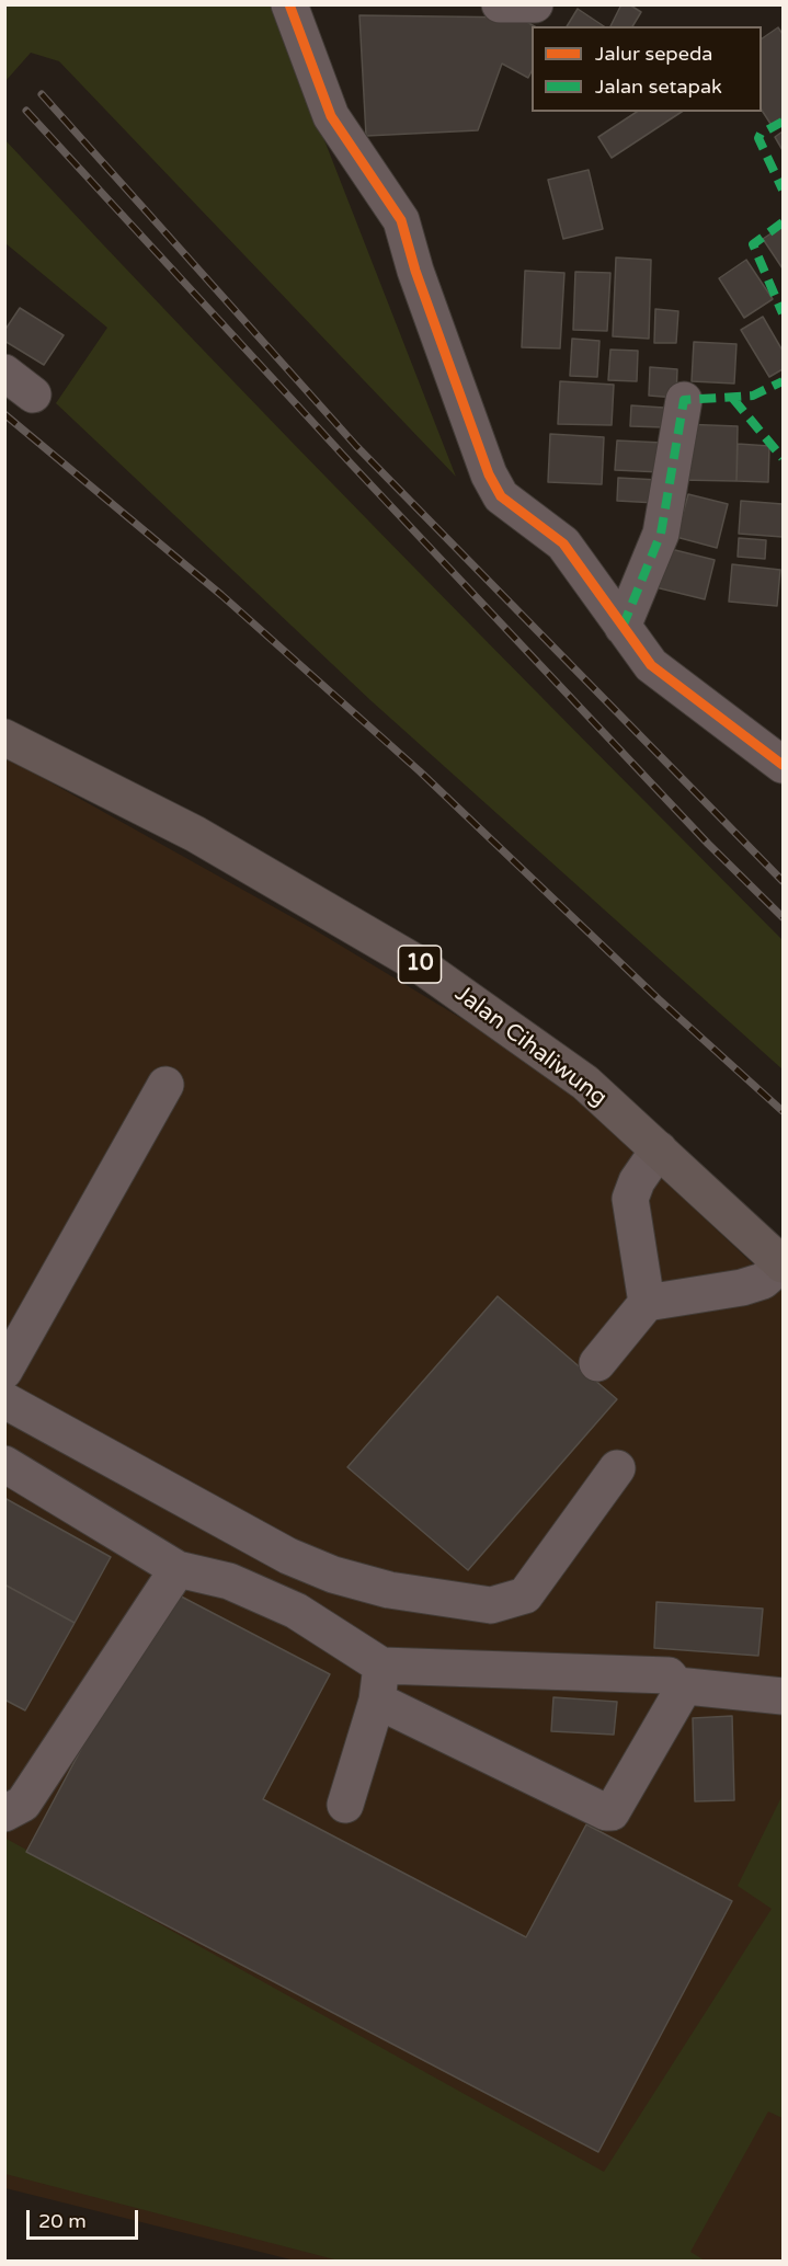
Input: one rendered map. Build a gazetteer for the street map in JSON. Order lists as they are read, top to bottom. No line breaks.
{"streets":{"highway":["10","Jalan Cihaliwung"]},"legend":["Jalur sepeda","Jalan setapak"],"scale_bar":"20 m"}
